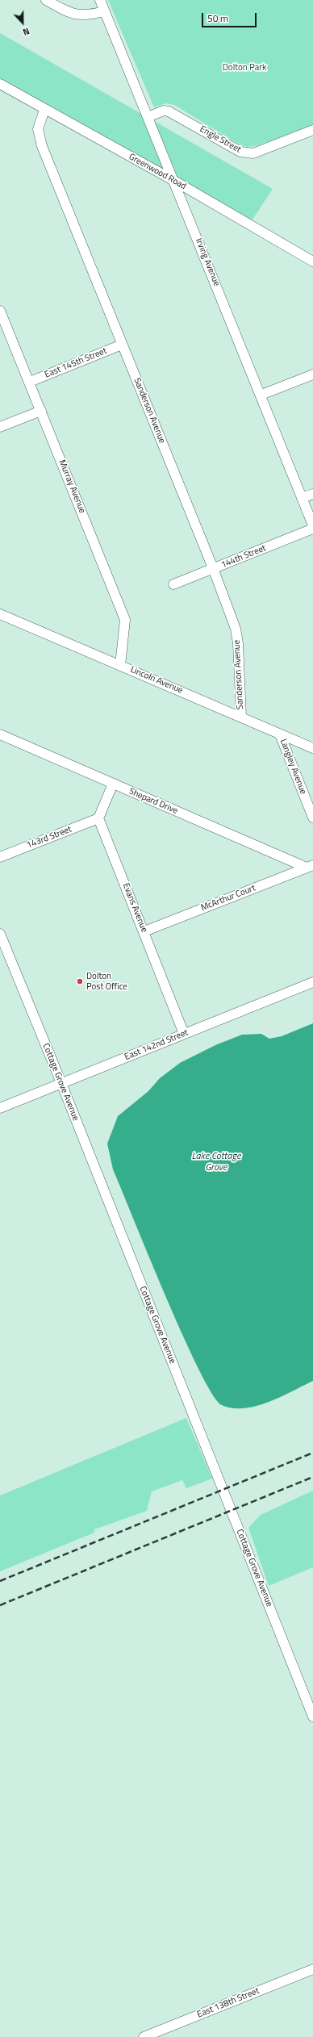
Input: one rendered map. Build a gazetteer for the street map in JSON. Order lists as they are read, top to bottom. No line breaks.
{"streets":{"street":["Engle Street","Greenwood Road","Irving Avenue","East 145th Street","Sanderson Avenue","Murray Avenue","144th Street","Lincoln Avenue","Langley Avenue","Shepard Drive","143rd Street","McArthur Court","Evans Avenue","East 142nd Street","Cottage Grove Avenue","East 138th Street"]},"crossings":[["Engle Street","Irving Avenue"],["Greenwood Road","Irving Avenue"],["Greenwood Road","Sanderson Avenue"],["East 145th Street","Sanderson Avenue"],["East 145th Street","Murray Avenue"],["Sanderson Avenue","144th Street"],["Sanderson Avenue","Lincoln Avenue"],["Murray Avenue","Lincoln Avenue"],["Lincoln Avenue","Langley Avenue"],["Shepard Drive","McArthur Court"],["143rd Street","Evans Avenue"],["McArthur Court","Evans Avenue"],["Evans Avenue","East 142nd Street"],["East 142nd Street","Cottage Grove Avenue"]],"water":["Lake Cottage Grove"],"parks":["Dolton Park"],"places":["Dolton Post Office"],"scale_bar":"50 m","north":"bottom"}
